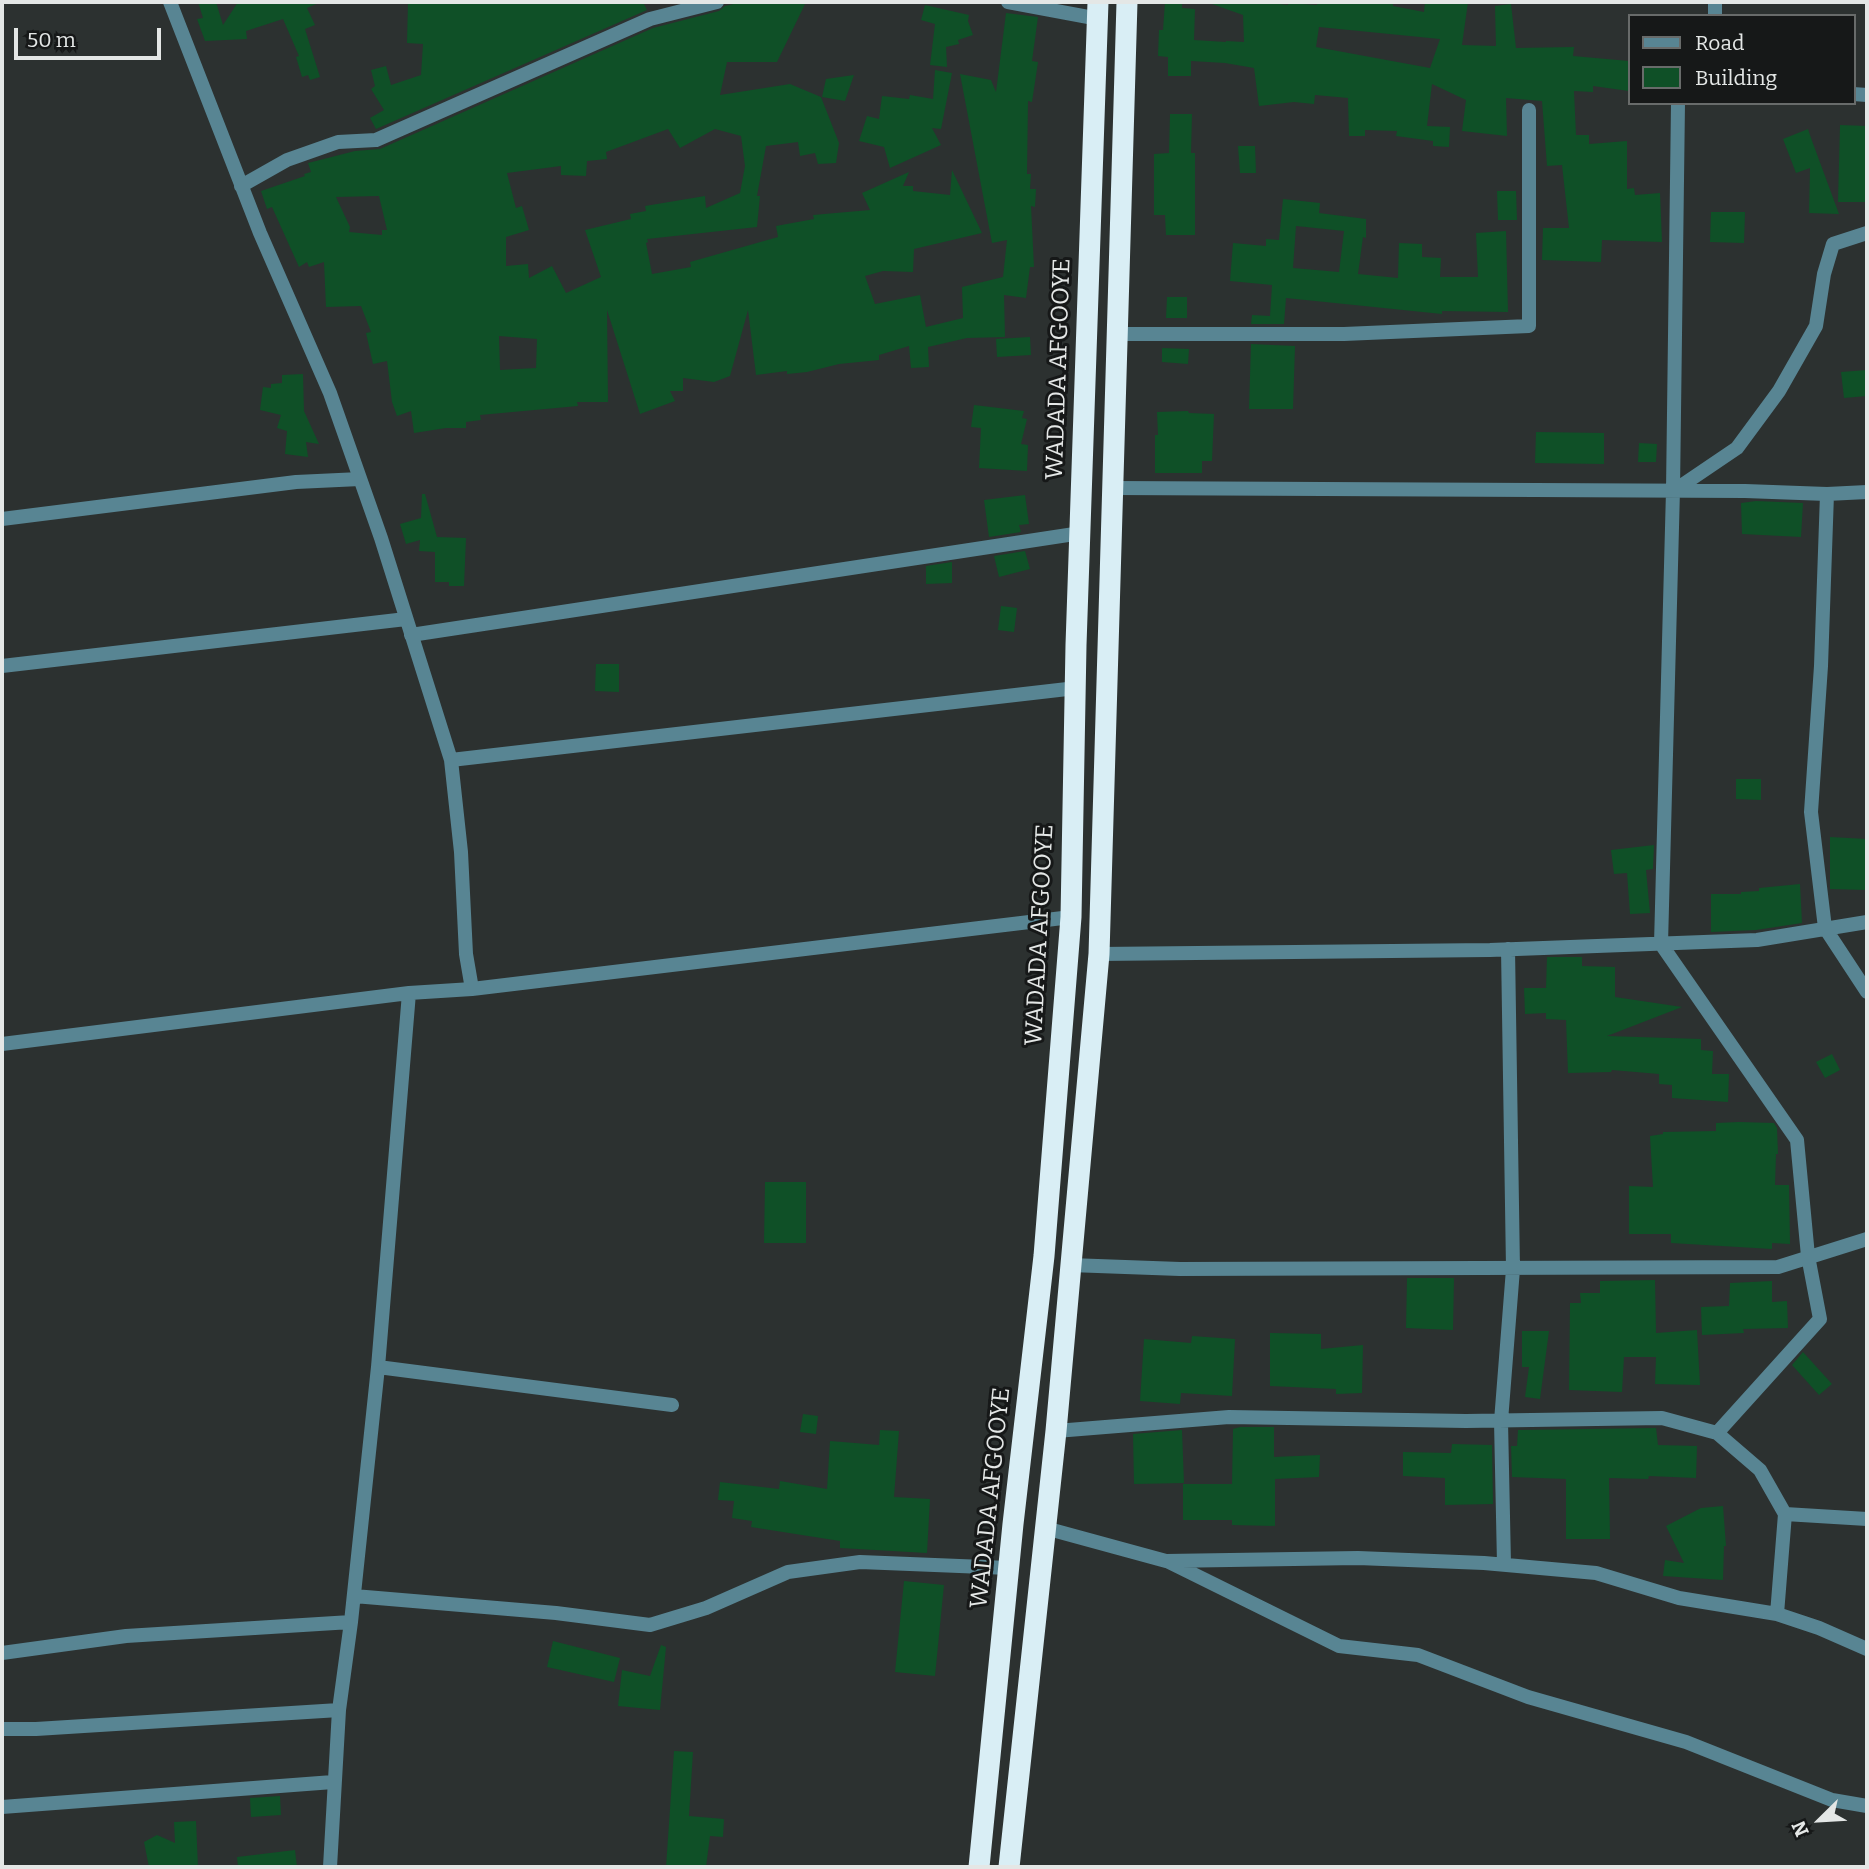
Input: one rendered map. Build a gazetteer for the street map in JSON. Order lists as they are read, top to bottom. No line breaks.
{"streets":{"highway":["WADADA AFGOOYE"]},"legend":["Road","Building"],"scale_bar":"50 m","north":"bottom left"}
